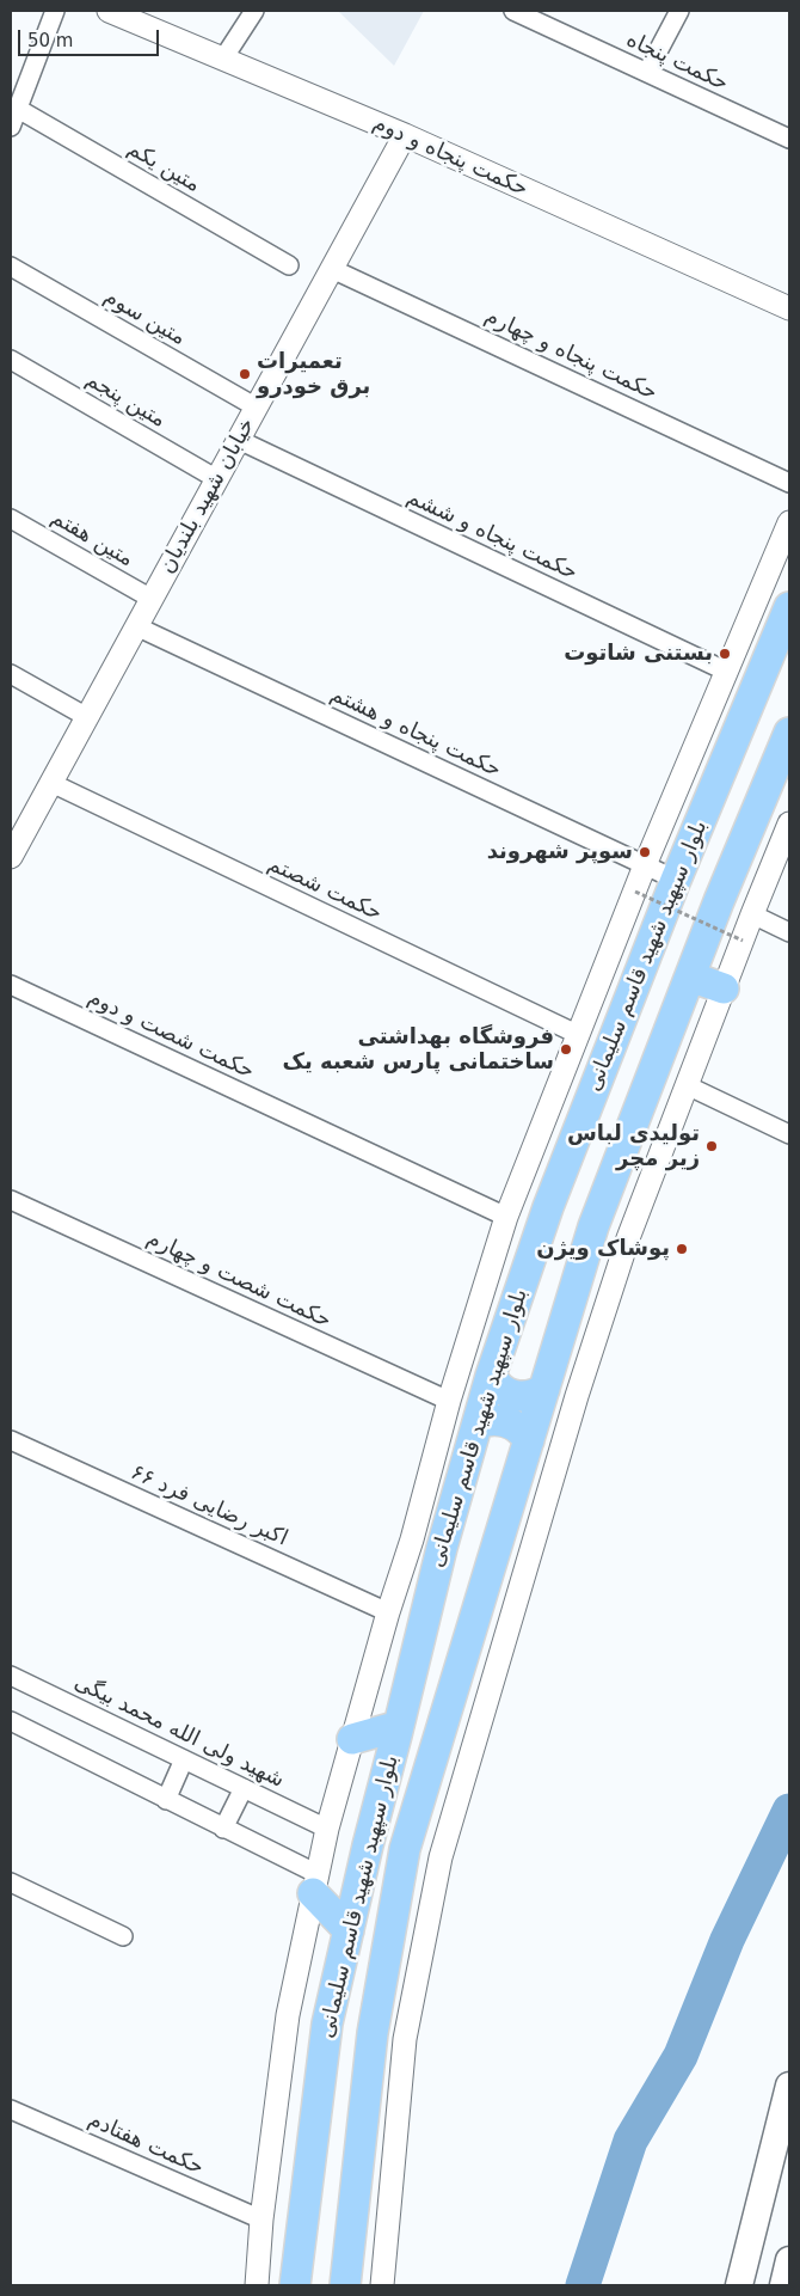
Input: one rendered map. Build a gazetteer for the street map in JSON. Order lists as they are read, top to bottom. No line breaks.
{"streets":{"main road":["بلوار سپهبد شهید قاسم سلیمانی"],"street":["حکمت پنجاه","حکمت پنجاه و دوم","متین یکم","متین سوم","حکمت پنجاه و چهارم","متین پنجم","خیابان شهید بلندیان","حکمت پنجاه و ششم","متین هفتم","حکمت پنجاه و هشتم","حکمت شصتم","حکمت شصت و دوم","حکمت شصت و چهارم","۶۶ اکبر رضایی فرد","شهید ولی الله محمد بیگی","حکمت هفتادم"]},"crossings":[["حکمت پنجاه و دوم","خیابان شهید بلندیان"],["متین سوم","خیابان شهید بلندیان"],["حکمت پنجاه و چهارم","خیابان شهید بلندیان"],["متین پنجم","خیابان شهید بلندیان"],["خیابان شهید بلندیان","حکمت پنجاه و ششم"],["خیابان شهید بلندیان","متین هفتم"],["خیابان شهید بلندیان","حکمت پنجاه و هشتم"],["خیابان شهید بلندیان","حکمت شصتم"],["حکمت پنجاه و هشتم","بلوار سپهبد شهید قاسم سلیمانی"]],"places":["تعمیرات برق خودرو","بستنی شاتوت","سوپر شهروند","فروشگاه بهداشتی ساختمانی پارس شعبه یک","تولیدی لباس زیر مچر","پوشاک ویژن"],"scale_bar":"50 m"}
